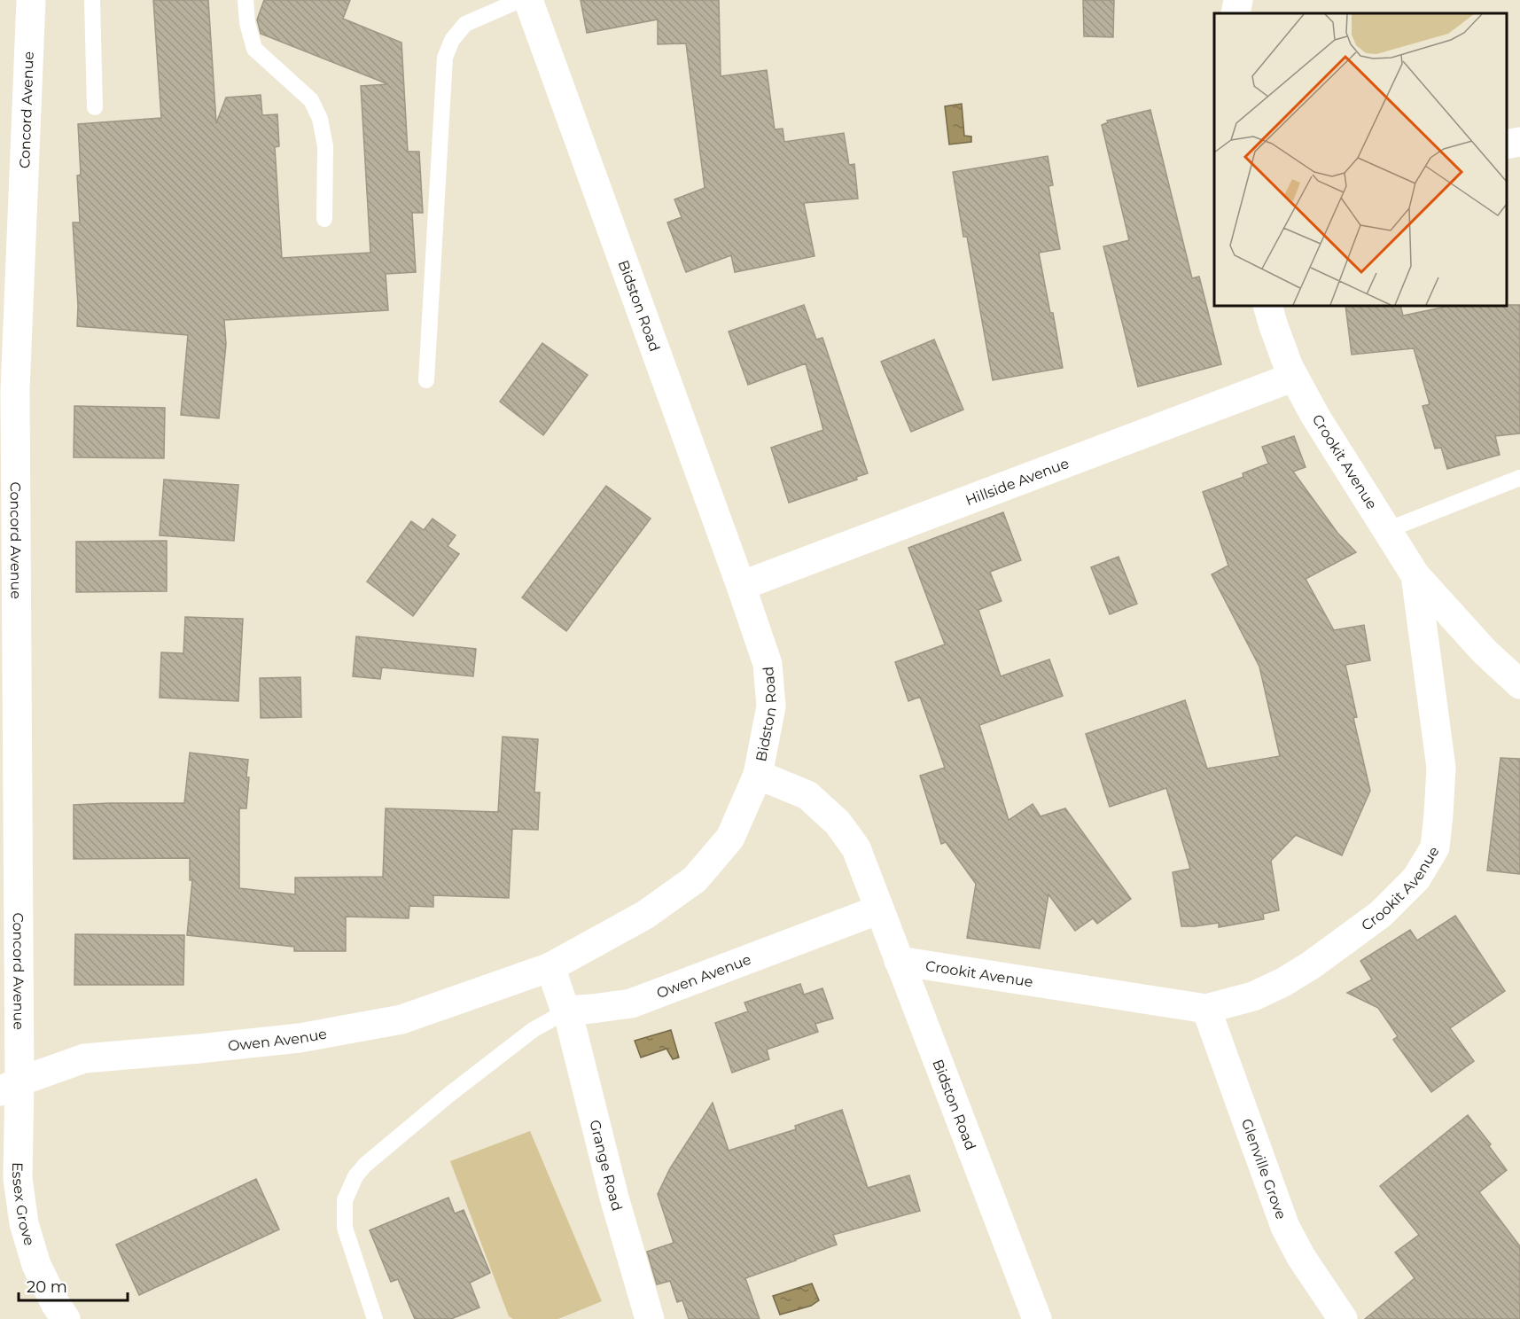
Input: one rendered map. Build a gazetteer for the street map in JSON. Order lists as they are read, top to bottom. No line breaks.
{"streets":{"street":["Concord Avenue","Bidston Road","Crookit Avenue","Hillside Avenue","Owen Avenue","Grange Road","Glenville Grove","Essex Grove"]},"crossings":[["Concord Avenue","Owen Avenue"],["Concord Avenue","Essex Grove"],["Bidston Road","Crookit Avenue"],["Bidston Road","Hillside Avenue"],["Bidston Road","Owen Avenue"],["Crookit Avenue","Hillside Avenue"],["Crookit Avenue","Glenville Grove"],["Owen Avenue","Grange Road"],["Owen Avenue","Essex Grove"]],"scale_bar":"20 m"}
